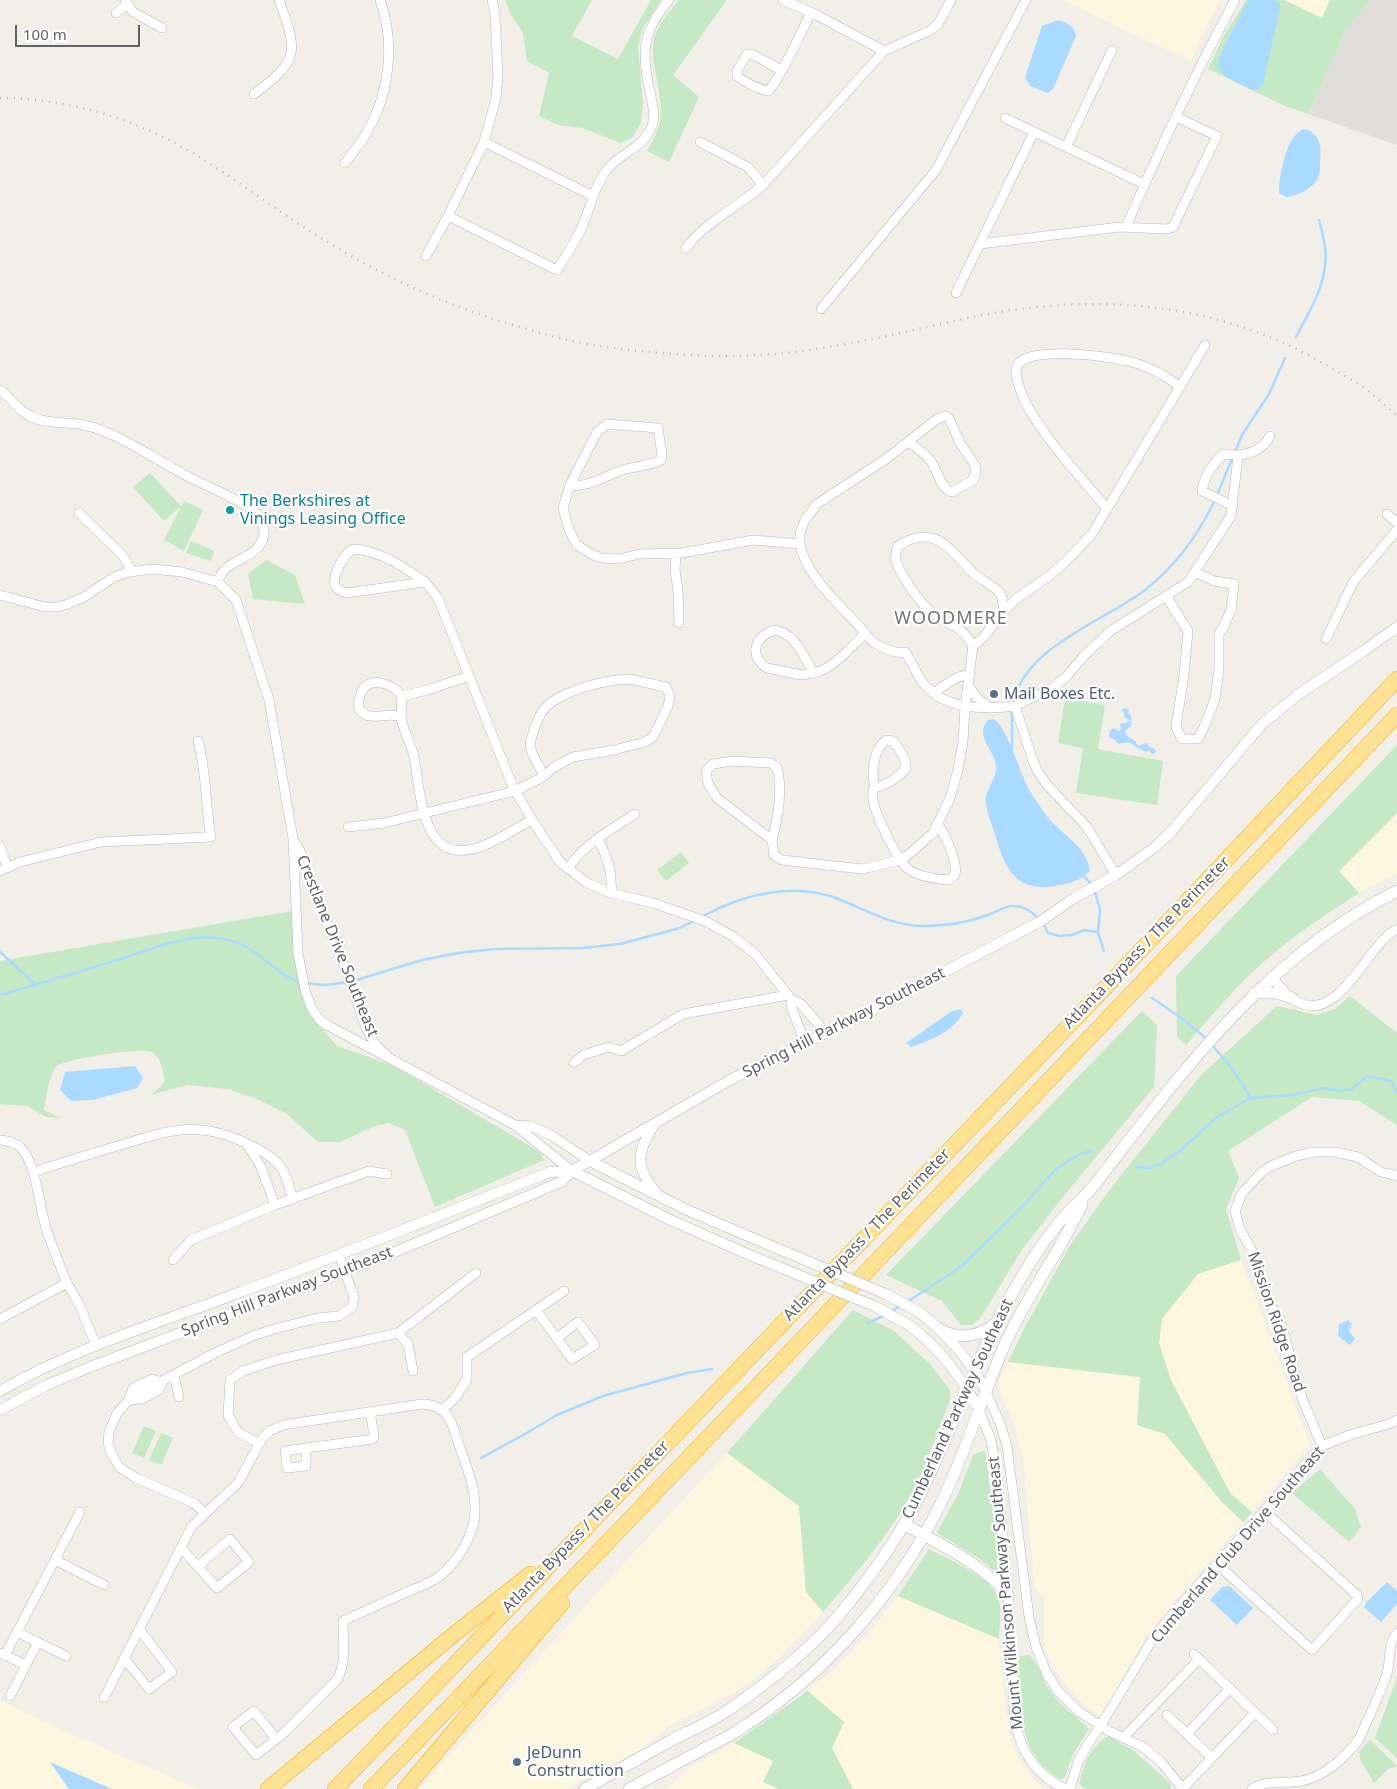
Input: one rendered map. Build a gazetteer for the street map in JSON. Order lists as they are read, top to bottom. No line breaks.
{"streets":{"highway":["Atlanta Bypass / The Perimeter"],"main road":["Cumberland Parkway Southeast"],"street":["Crestlane Drive Southeast","Spring Hill Parkway Southeast","Mission Ridge Road","Cumberland Club Drive Southeast","Mount Wilkinson Parkway Southeast"]},"crossings":[["Spring Hill Parkway Southeast","Mount Wilkinson Parkway Southeast"],["Mission Ridge Road","Cumberland Club Drive Southeast"],["Cumberland Parkway Southeast","Mount Wilkinson Parkway Southeast"],["Cumberland Club Drive Southeast","Mount Wilkinson Parkway Southeast"]],"districts":["WOODMERE"],"places":["The Berkshires at Vinings Leasing Office","Mail Boxes Etc.","JeDunn Construction"],"scale_bar":"100 m"}
